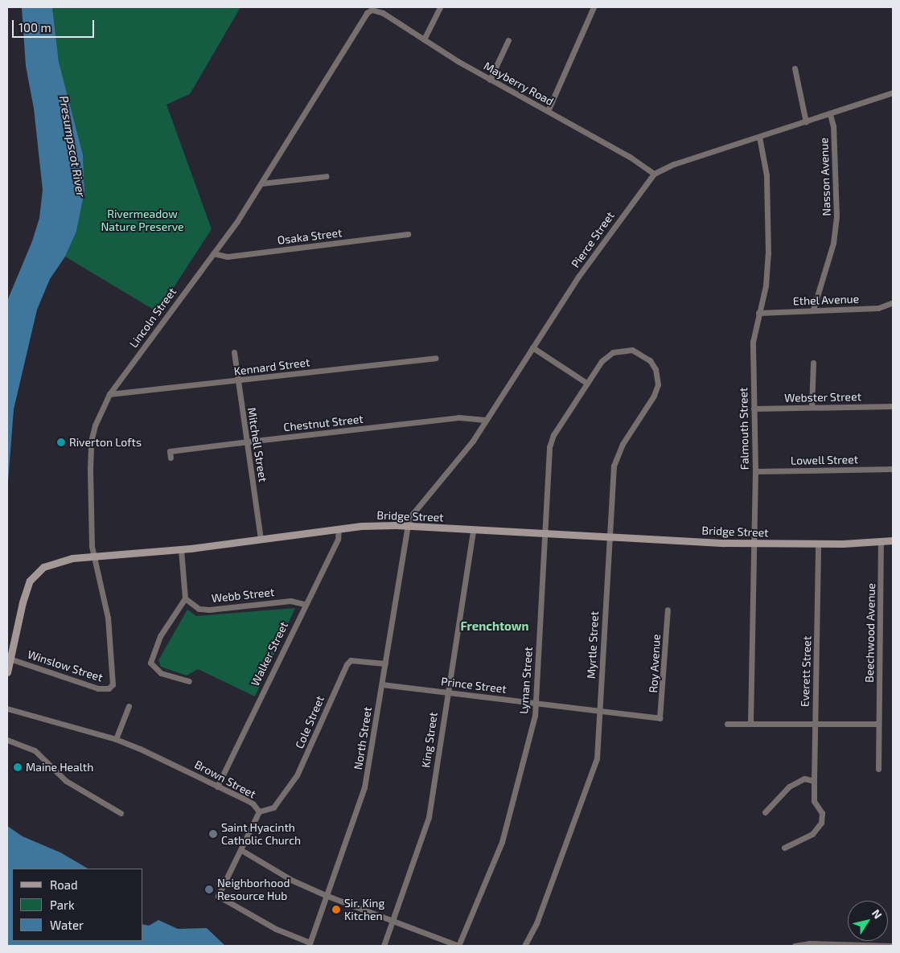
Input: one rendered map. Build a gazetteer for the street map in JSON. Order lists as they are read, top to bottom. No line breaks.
{"streets":{"street":["Mayberry Road","Nasson Avenue","Osaka Street","Pierce Street","Ethel Avenue","Lincoln Street","Kennard Street","Webster Street","Chestnut Street","Falmouth Street","Mitchell Street","Lowell Street","Bridge Street","Webb Street","Beechwood Avenue","Myrtle Street","Walker Street","Roy Avenue","Winslow Street","Everett Street","Lyman Street","Prince Street","Cole Street","North Street","King Street","Brown Street"]},"crossings":[["Mayberry Road","Pierce Street"],["Mayberry Road","Lincoln Street"],["Nasson Avenue","Pierce Street"],["Nasson Avenue","Ethel Avenue"],["Osaka Street","Lincoln Street"],["Pierce Street","Chestnut Street"],["Pierce Street","Falmouth Street"],["Pierce Street","Bridge Street"],["Pierce Street","North Street"],["Ethel Avenue","Falmouth Street"],["Lincoln Street","Kennard Street"],["Lincoln Street","Bridge Street"],["Lincoln Street","Winslow Street"],["Kennard Street","Mitchell Street"],["Webster Street","Falmouth Street"],["Chestnut Street","Mitchell Street"],["Falmouth Street","Lowell Street"],["Falmouth Street","Bridge Street"],["Mitchell Street","Bridge Street"],["Bridge Street","Beechwood Avenue"],["Bridge Street","Myrtle Street"],["Bridge Street","Walker Street"],["Bridge Street","Winslow Street"],["Bridge Street","Everett Street"],["Bridge Street","Lyman Street"],["Bridge Street","North Street"],["Bridge Street","King Street"],["Webb Street","Walker Street"],["Myrtle Street","Lyman Street"],["Myrtle Street","Prince Street"],["Walker Street","Brown Street"],["Roy Avenue","Prince Street"],["Lyman Street","Prince Street"],["Prince Street","North Street"],["Prince Street","King Street"],["Cole Street","North Street"],["Cole Street","Brown Street"],["North Street","Brown Street"]],"districts":["Frenchtown"],"water":["Presumpscot River"],"parks":["Rivermeadow Nature Preserve"],"places":["Riverton Lofts","Maine Health","Saint Hyacinth Catholic Church","Neighborhood Resource Hub","Sir. King Kitchen"],"legend":["Road","Park","Water"],"scale_bar":"100 m","north":"top right"}
